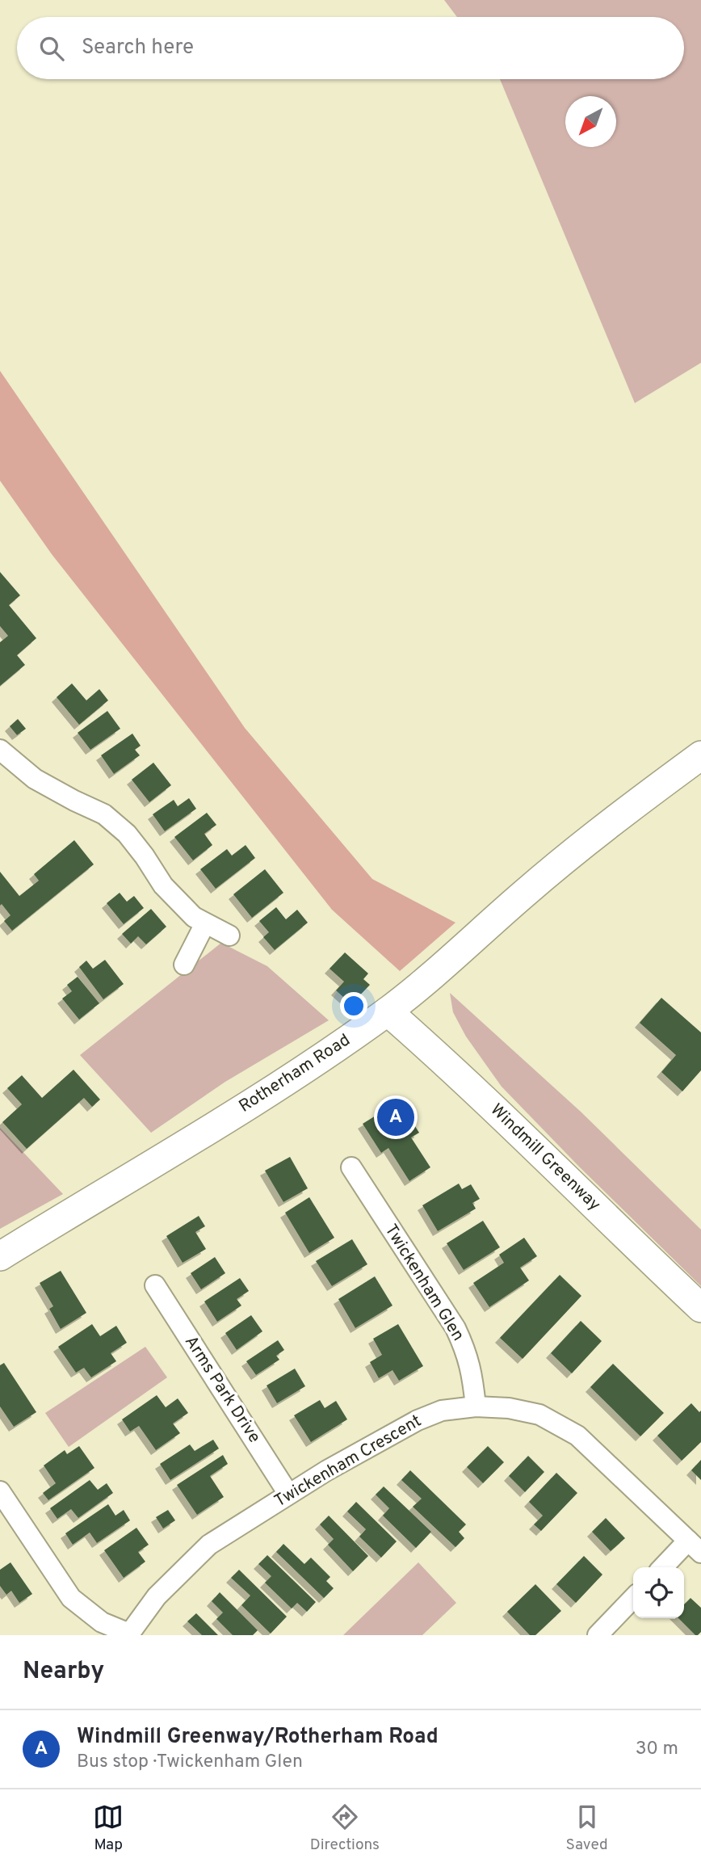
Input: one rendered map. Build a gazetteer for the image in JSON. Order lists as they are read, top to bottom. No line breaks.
{"streets":{"main road":["Rotherham Road","Windmill Greenway"],"street":["Twickenham Glen","Arms Park Drive","Twickenham Crescent"]},"crossings":[["Rotherham Road","Windmill Greenway"],["Twickenham Glen","Twickenham Crescent"],["Arms Park Drive","Twickenham Crescent"]],"north":"bottom left","page":{"search":"Search here","pins":"A","heading":"Nearby","list":[{"mark":"A","name":"Windmill Greenway/Rotherham Road","note":"Bus stop · Twickenham Glen","value":"30 m"}],"nav":["Map","Directions","Saved"]}}
